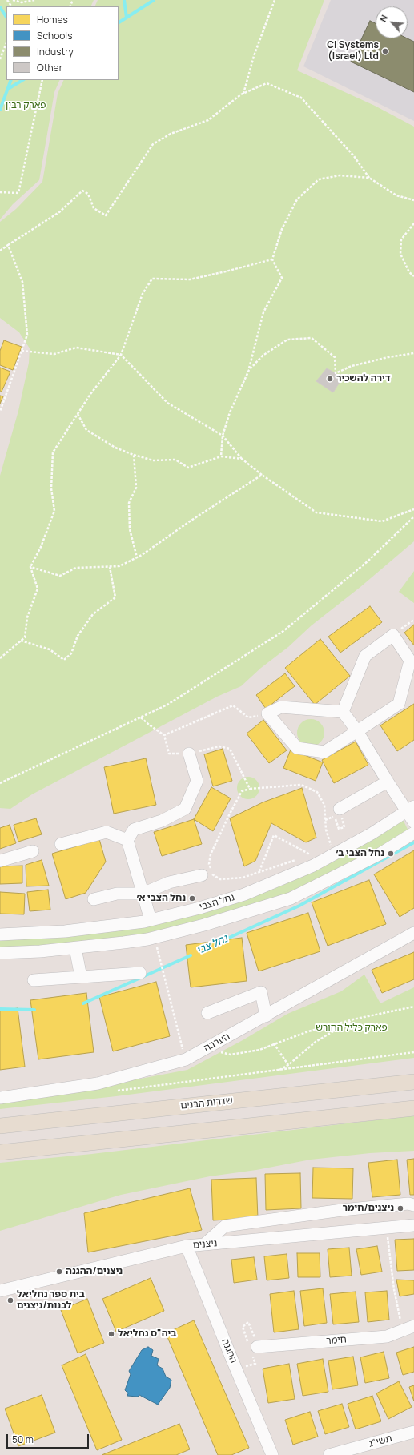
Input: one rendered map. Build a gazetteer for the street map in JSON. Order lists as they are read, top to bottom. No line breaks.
{"streets":{"main road":["שדרות הבנים"],"street":["נחל הצבי","הערבה","ניצנים","חימר","ההגנה","תשי\"ג"]},"crossings":[["ניצנים","ההגנה"]],"water":["נחל צבי"],"parks":["פארק רבין","פארק כליל החורש"],"places":["CI Systems (Israel) Ltd","דירה להשכיר","נחל הצבי ב׳","נחל הצבי א׳","ניצנים/חימר","ניצנים/ההגנה","בית ספר נחליאל לבנות/ניצנים","ביה\"ס נחליאל"],"legend":["Homes","Schools","Industry","Other"],"scale_bar":"50 m","north":"top left"}
